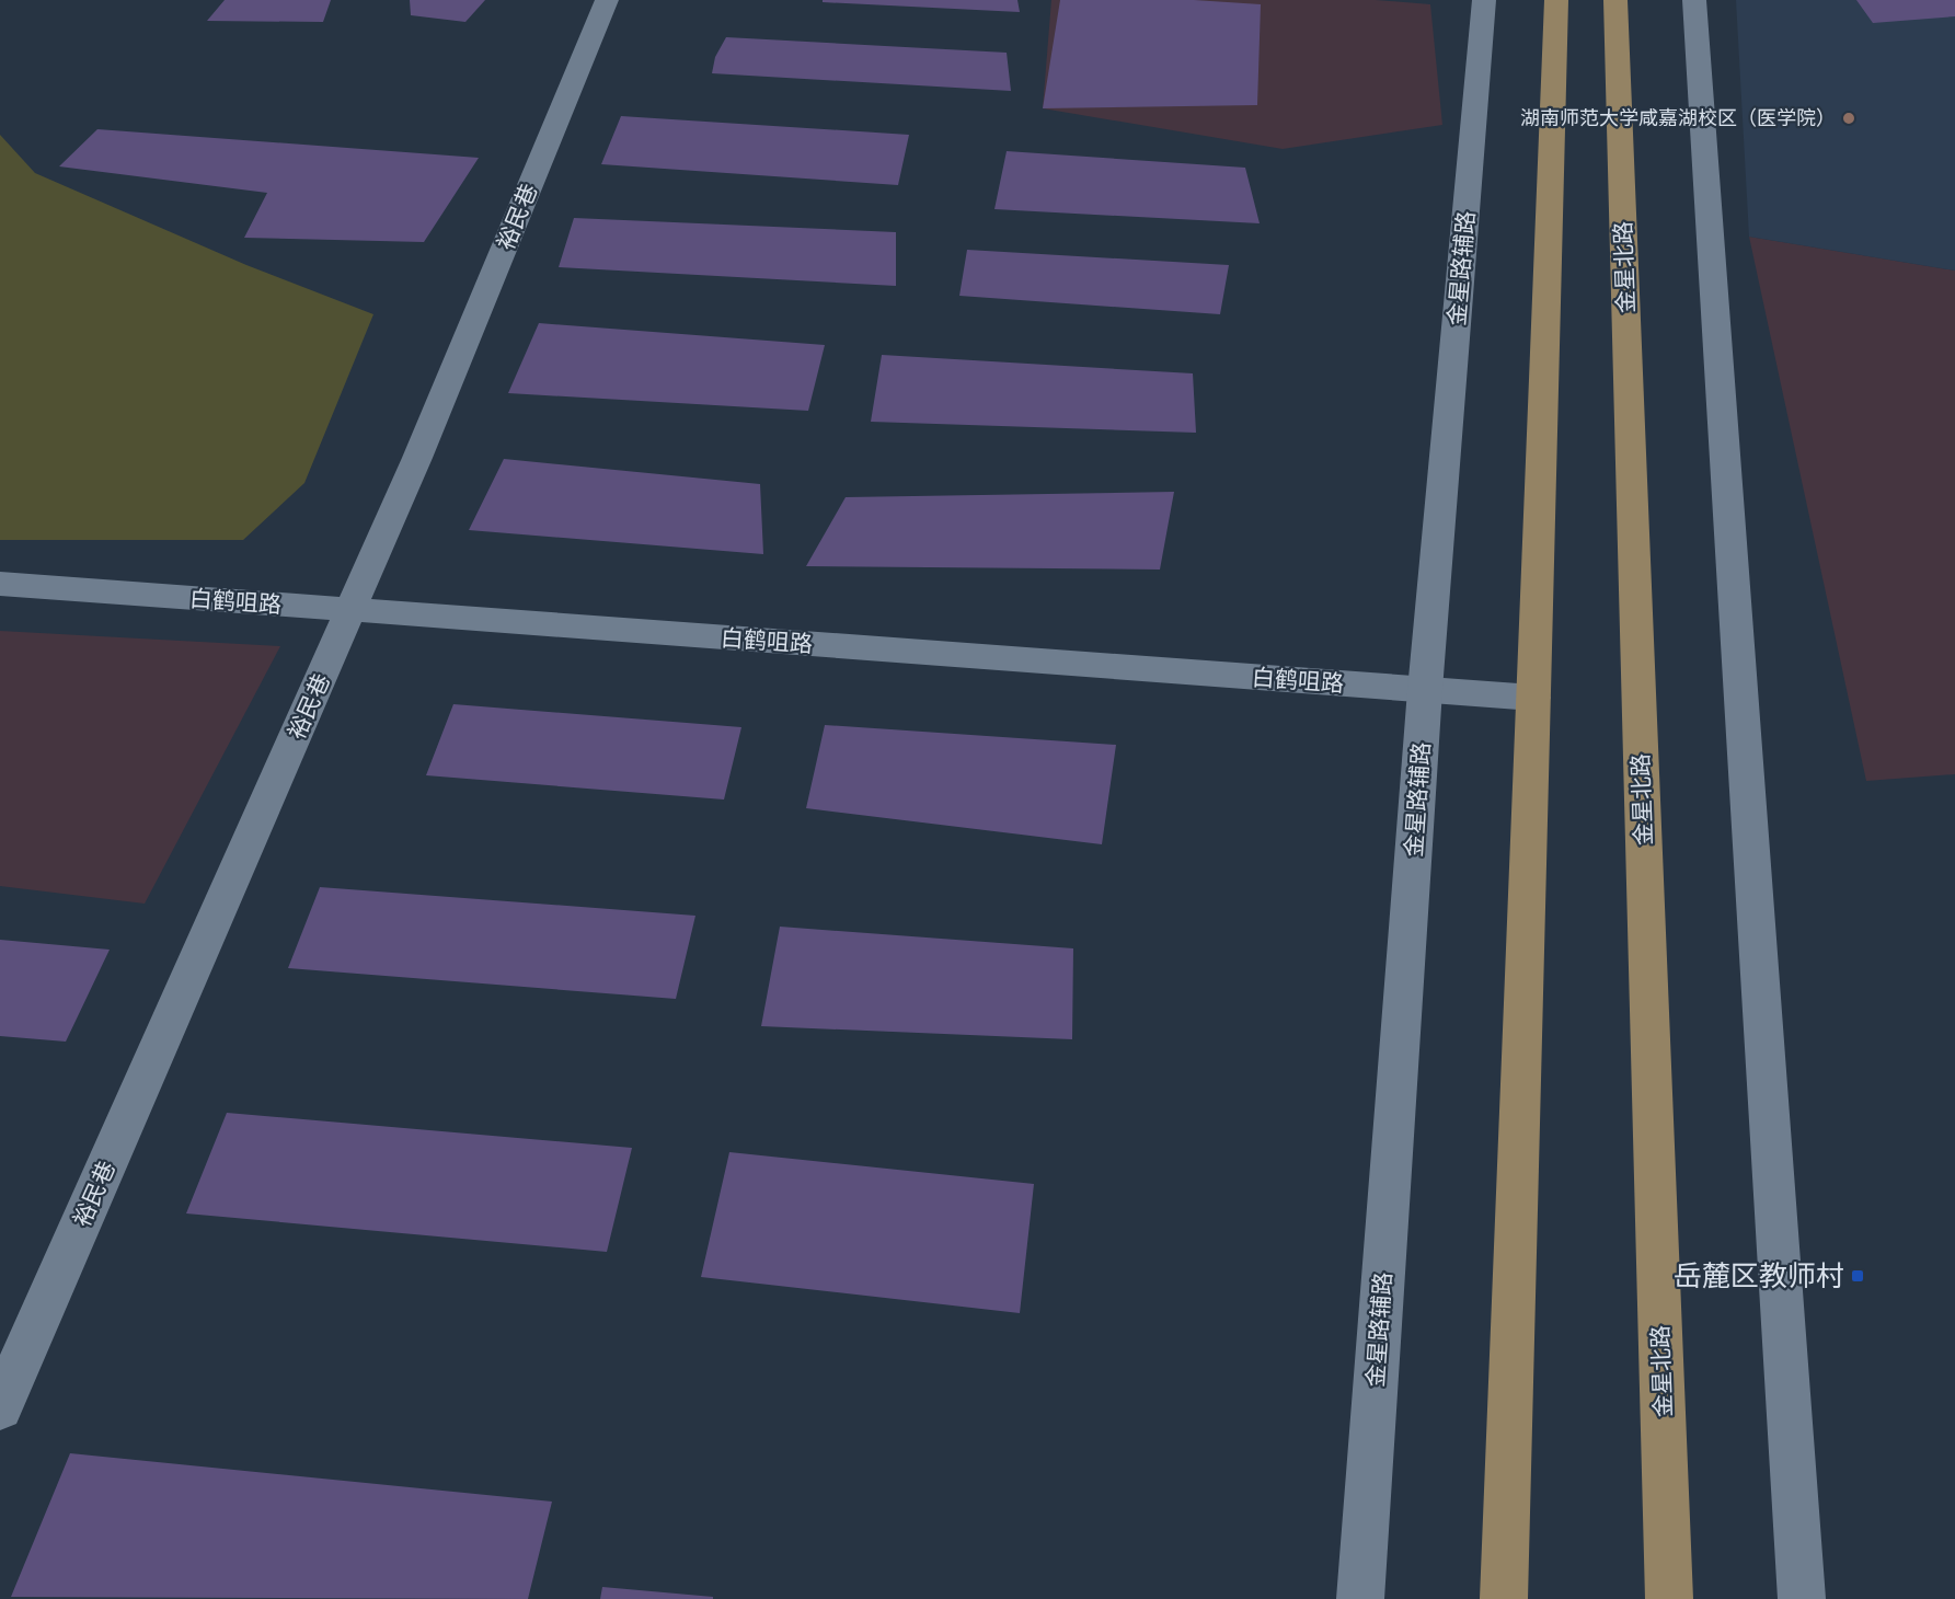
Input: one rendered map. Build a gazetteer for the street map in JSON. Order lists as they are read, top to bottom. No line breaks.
{"streets":{"main road":["金星北路"],"street":["裕民巷","金星路辅路","白鹤咀路"]},"crossings":[["裕民巷","白鹤咀路"],["金星路辅路","白鹤咀路"]],"places":{"other":["湖南师范大学咸嘉湖校区（医学院）"],"transit":["岳麓区教师村"]}}
